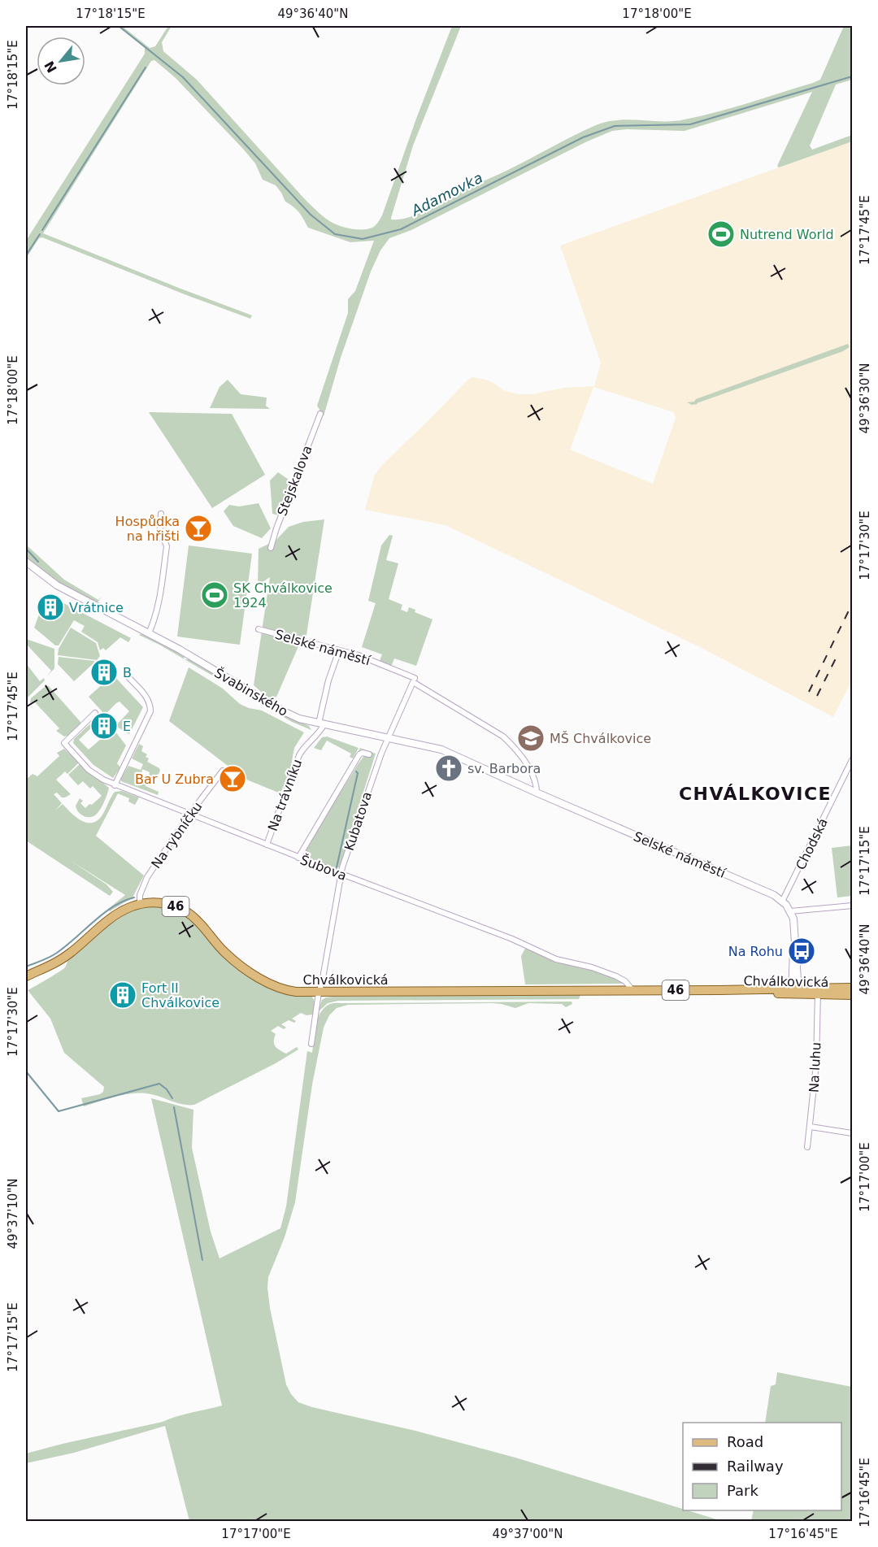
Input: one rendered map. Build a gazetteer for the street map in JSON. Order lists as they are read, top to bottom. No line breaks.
{"streets":{"main road":["46","Chválkovická"],"street":["Stejskalova","Selské náměstí","Švabinského","Na trávníku","Kubatova","Na rybníčku","Chodská","Šubova","Na luhu"]},"crossings":[["Selské náměstí","Švabinského"],["Selské náměstí","Kubatova"],["Selské náměstí","Chodská"],["Švabinského","Na trávníku"],["Švabinského","Kubatova"],["Na trávníku","Šubova"],["Kubatova","Šubova"],["Kubatova","Chválkovická"],["Na rybníčku","Šubova"],["Na rybníčku","Chválkovická"],["Šubova","Chválkovická"],["Chválkovická","Na luhu"]],"districts":["CHVÁLKOVICE"],"water":["Adamovka"],"places":{"sports":["Nutrend World","SK Chválkovice 1924"],"bar":["Hospůdka na hřišti","Bar U Zubra"],"building":["Vrátnice","B","E","Fort II Chválkovice"],"school or university":["MŠ Chválkovice"],"church":["sv. Barbora"],"bus stop":["Na Rohu"]},"legend":["Road","Railway","Park"],"north":"bottom left","coordinates":["17°18'15\"E","49°36'40\"N","17°18'00\"E","17°17'45\"E","49°36'30\"N","17°17'30\"E","17°17'15\"E","17°17'00\"E","49°37'10\"N","17°16'45\"E","49°37'00\"N"]}
